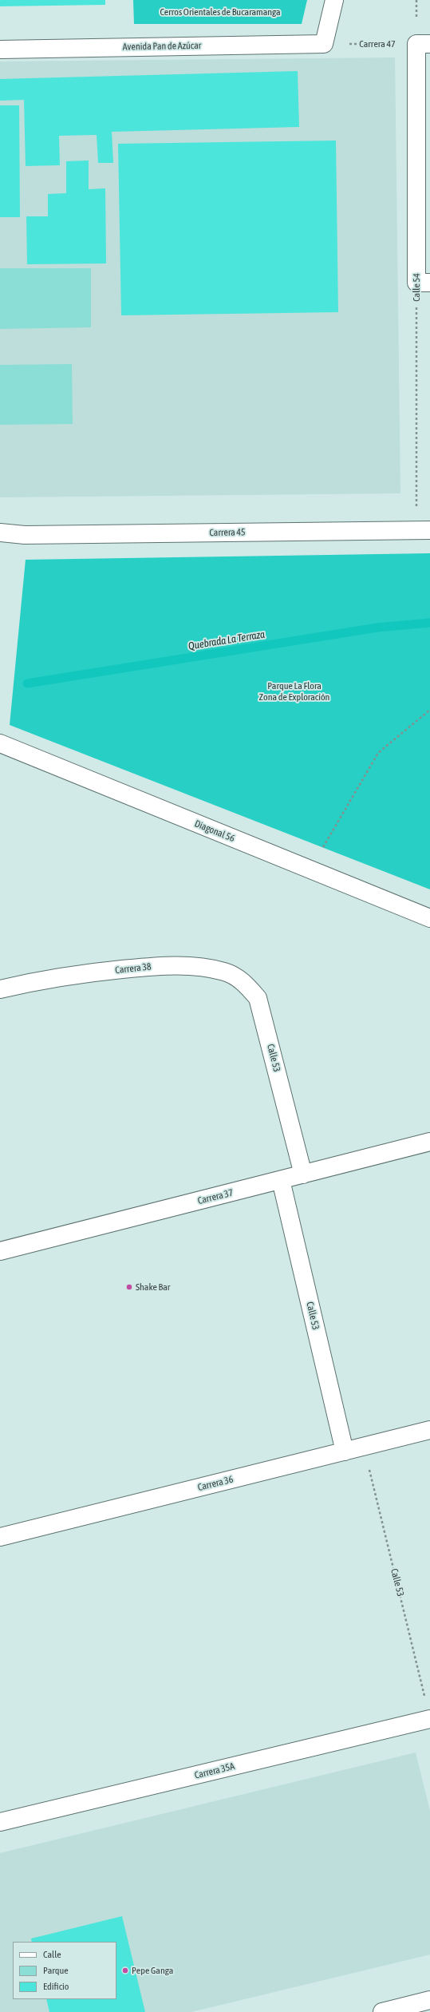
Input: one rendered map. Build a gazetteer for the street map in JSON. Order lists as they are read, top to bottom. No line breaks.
{"streets":{"street":["Avenida Pan de Azúcar","Calle 54","Carrera 45","Diagonal 56","Carrera 38","Calle 53","Carrera 37","Carrera 36","Carrera 35A"],"path":["Carrera 47"]},"crossings":[["Carrera 47","Avenida Pan de Azúcar"],["Carrera 47","Calle 54"],["Calle 54","Carrera 45"],["Carrera 38","Calle 53"],["Calle 53","Carrera 37"],["Calle 53","Carrera 36"],["Calle 53","Carrera 35A"]],"water":["Quebrada La Terraza"],"parks":["Cerros Orientales de Bucaramanga","Parque La Flora Zona de Exploración"],"places":["Shake Bar","Pepe Ganga"],"legend":["Calle","Parque","Edificio"]}
